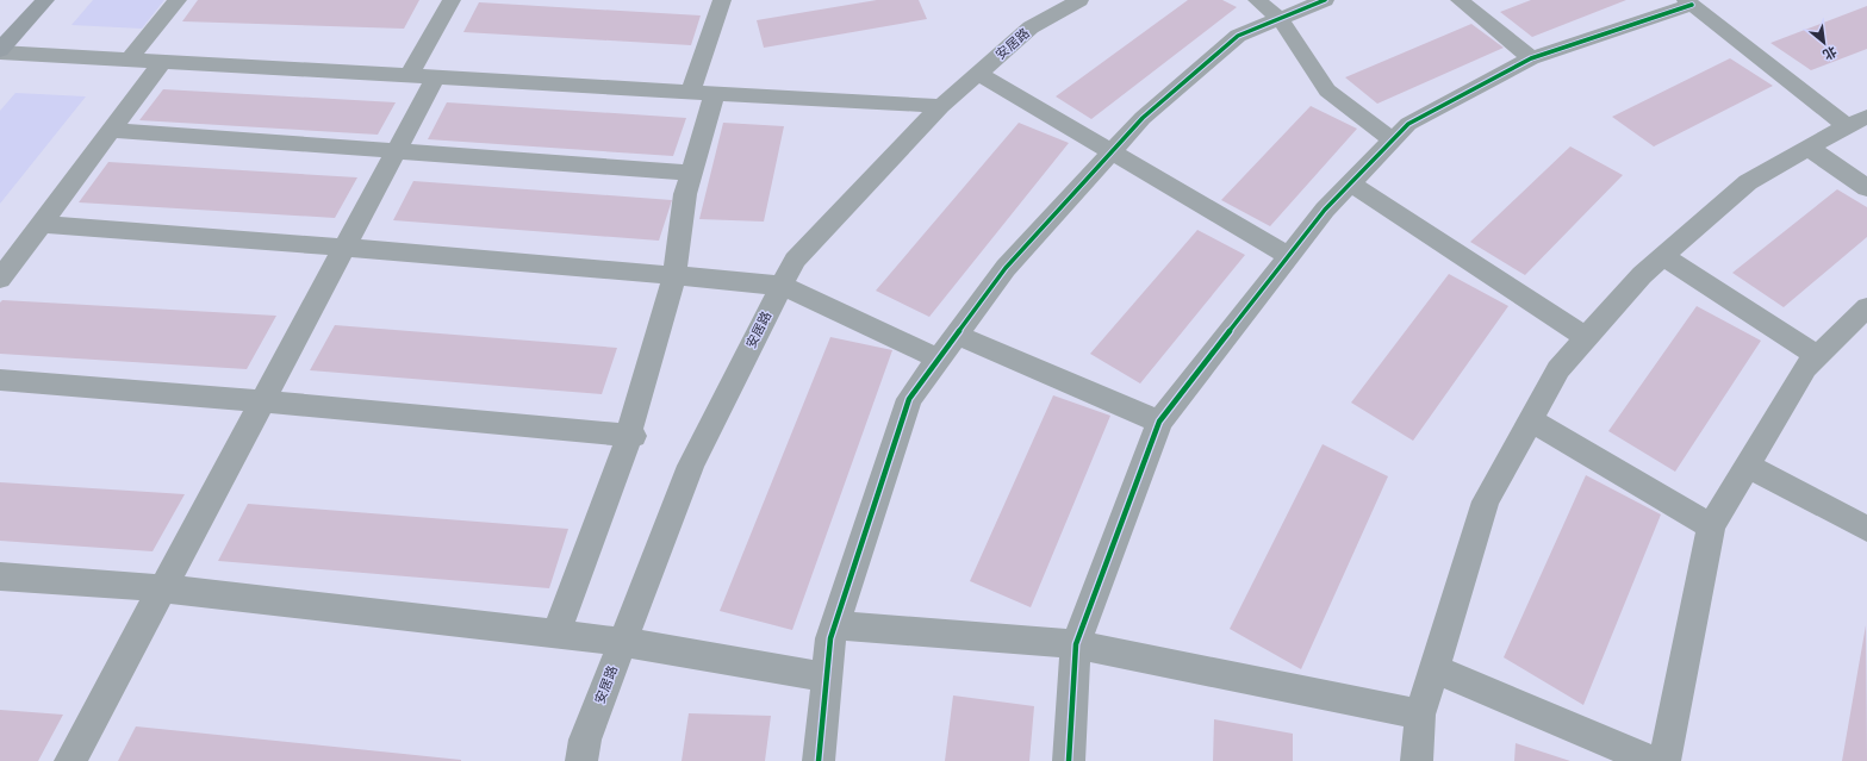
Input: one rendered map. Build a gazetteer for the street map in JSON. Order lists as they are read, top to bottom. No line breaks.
{"streets":{"street":["安居路"]},"north":"bottom right"}
